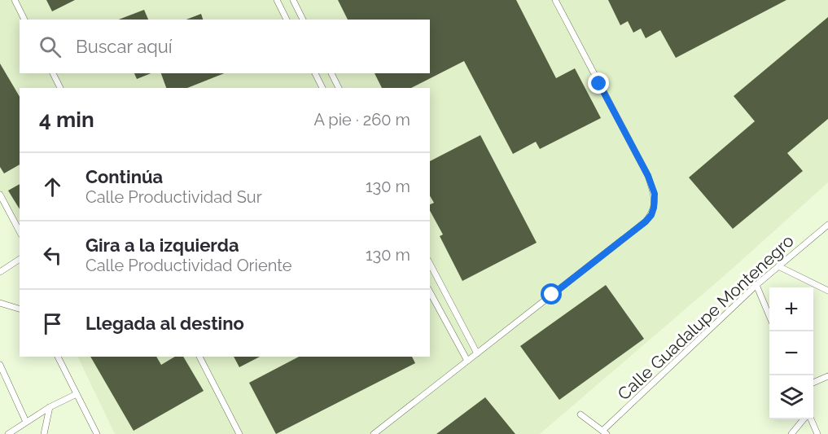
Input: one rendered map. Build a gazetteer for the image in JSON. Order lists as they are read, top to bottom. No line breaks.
{"streets":{"street":["Calle Guadalupe Montenegro"]},"page":{"search":"Buscar aquí","heading":["4 min","A pie · 260 m"],"list":[["Continúa","Calle Productividad Sur","130 m"],["Gira a la izquierda","Calle Productividad Oriente","130 m"],"Llegada al destino"],"map_buttons":["+","−"]}}
